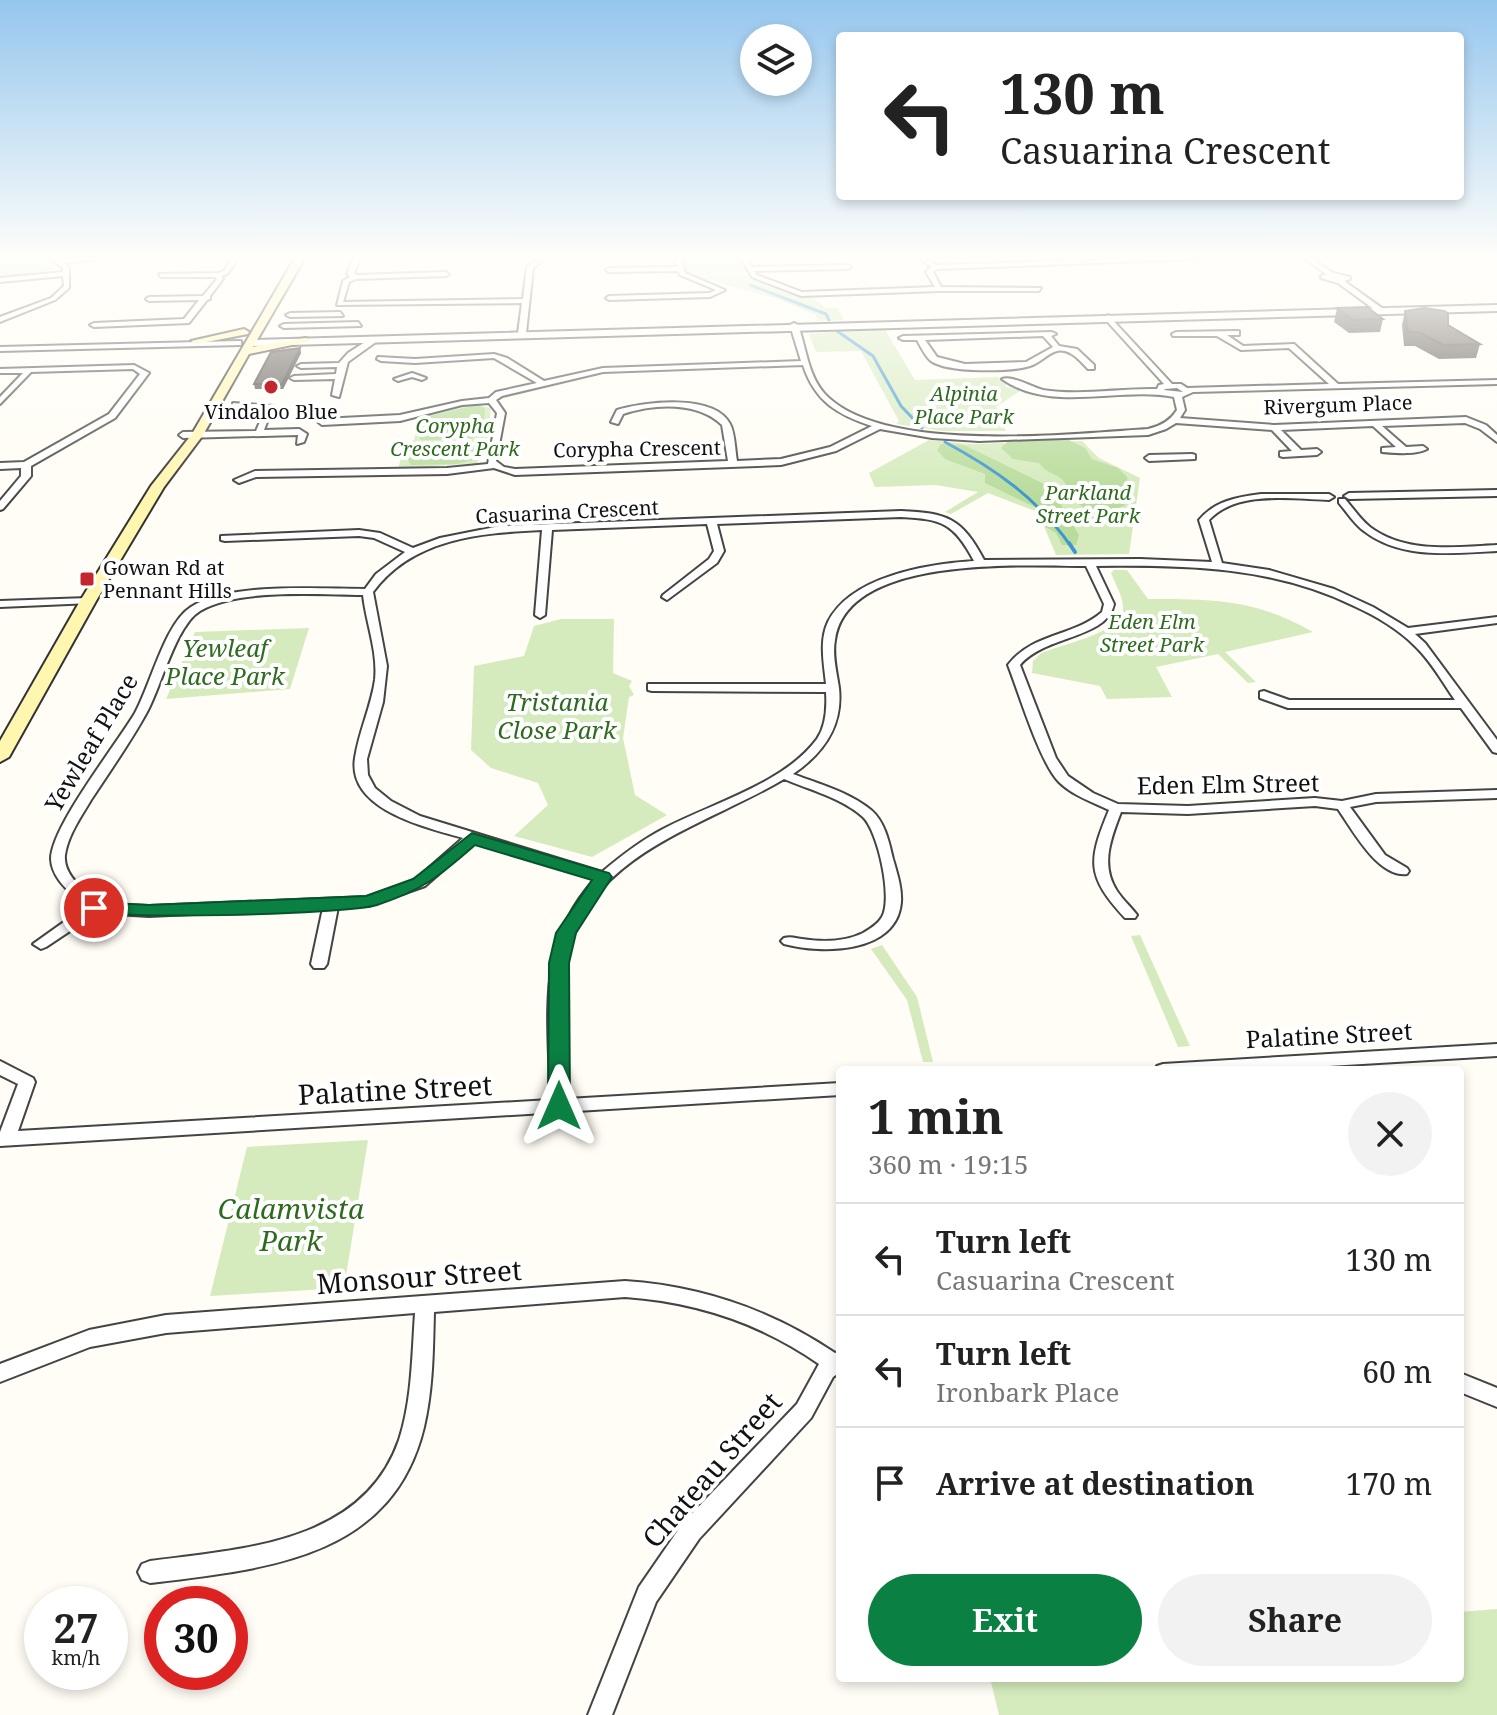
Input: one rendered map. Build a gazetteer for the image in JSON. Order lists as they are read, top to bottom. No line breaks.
{"streets":{"street":["Rivergum Place","Corypha Crescent","Casuarina Crescent","Yewleaf Place","Eden Elm Street","Palatine Street","Monsour Street","Chateau Street"]},"crossings":[["Casuarina Crescent","Yewleaf Place"]],"parks":["Alpinia Place Park","Corypha Crescent Park","Parkland Street Park","Eden Elm Street Park","Yewleaf Place Park","Tristania Close Park","Calamvista Park"],"places":{"other":["Vindaloo Blue"],"transit":["Gowan Rd at Pennant Hills"]},"page":{"turn":["130 m","Casuarina Crescent"],"heading":["1 min","360 m · 19:15"],"list":[{"name":"Turn left","note":"Casuarina Crescent","value":"130 m"},{"name":"Turn left","note":"Ironbark Place","value":"60 m"},{"name":"Arrive at destination","value":"170 m"}],"buttons":["Exit","Share"],"speed":"27 km/h","limit":"30"}}
